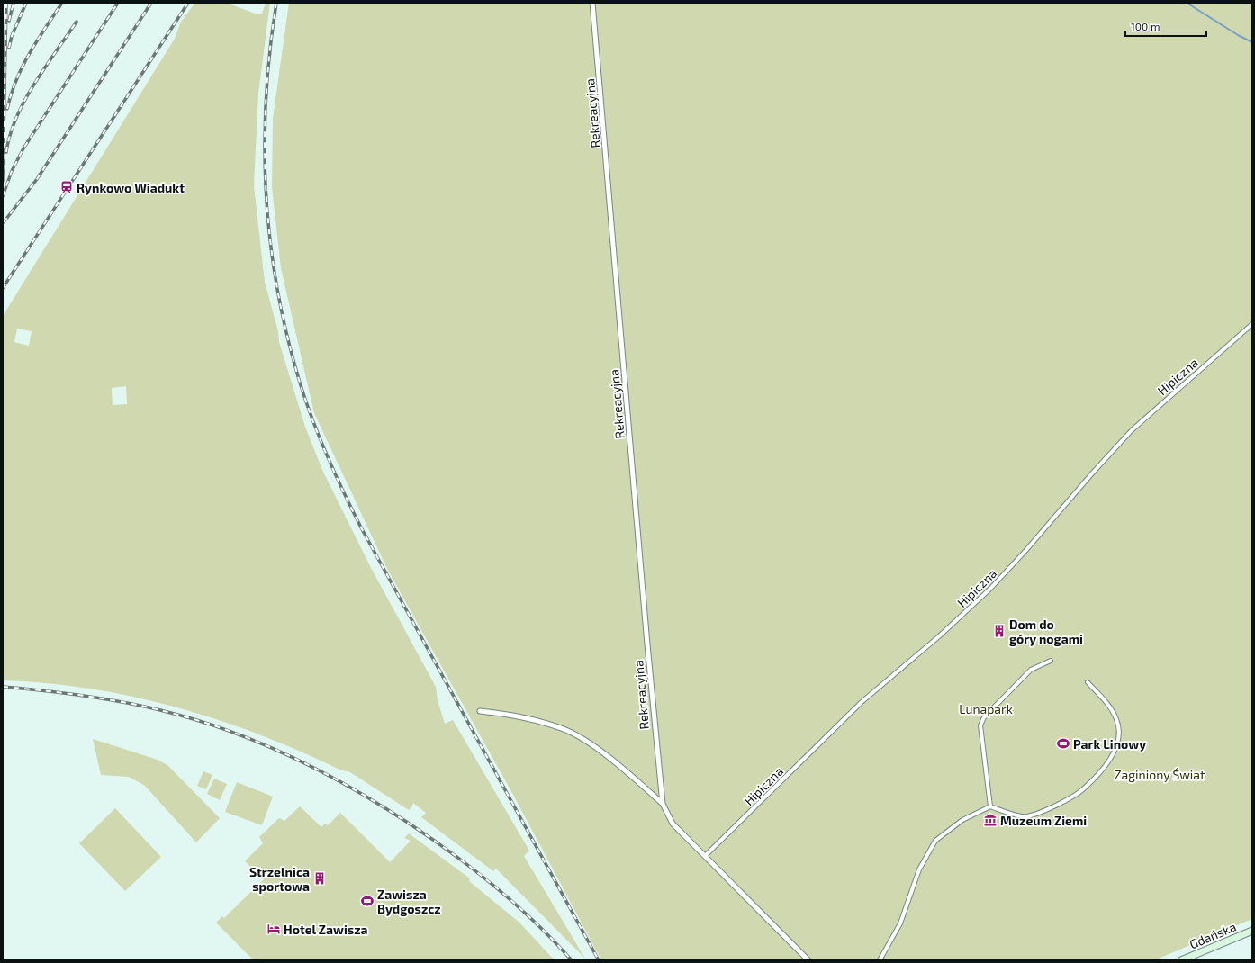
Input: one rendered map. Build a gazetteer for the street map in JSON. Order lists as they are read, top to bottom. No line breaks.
{"streets":{"main road":["Gdańska"],"street":["Rekreacyjna","Hipiczna"]},"crossings":[["Rekreacyjna","Hipiczna"]],"parks":["Lunapark","Zaginiony Świat"],"places":{"station":["Rynkowo Wiadukt"],"building":["Dom do góry nogami","Strzelnica sportowa"],"sports":["Park Linowy","Zawisza Bydgoszcz"],"museum":["Muzeum Ziemi"],"hotel":["Hotel Zawisza"]},"scale_bar":"100 m"}
